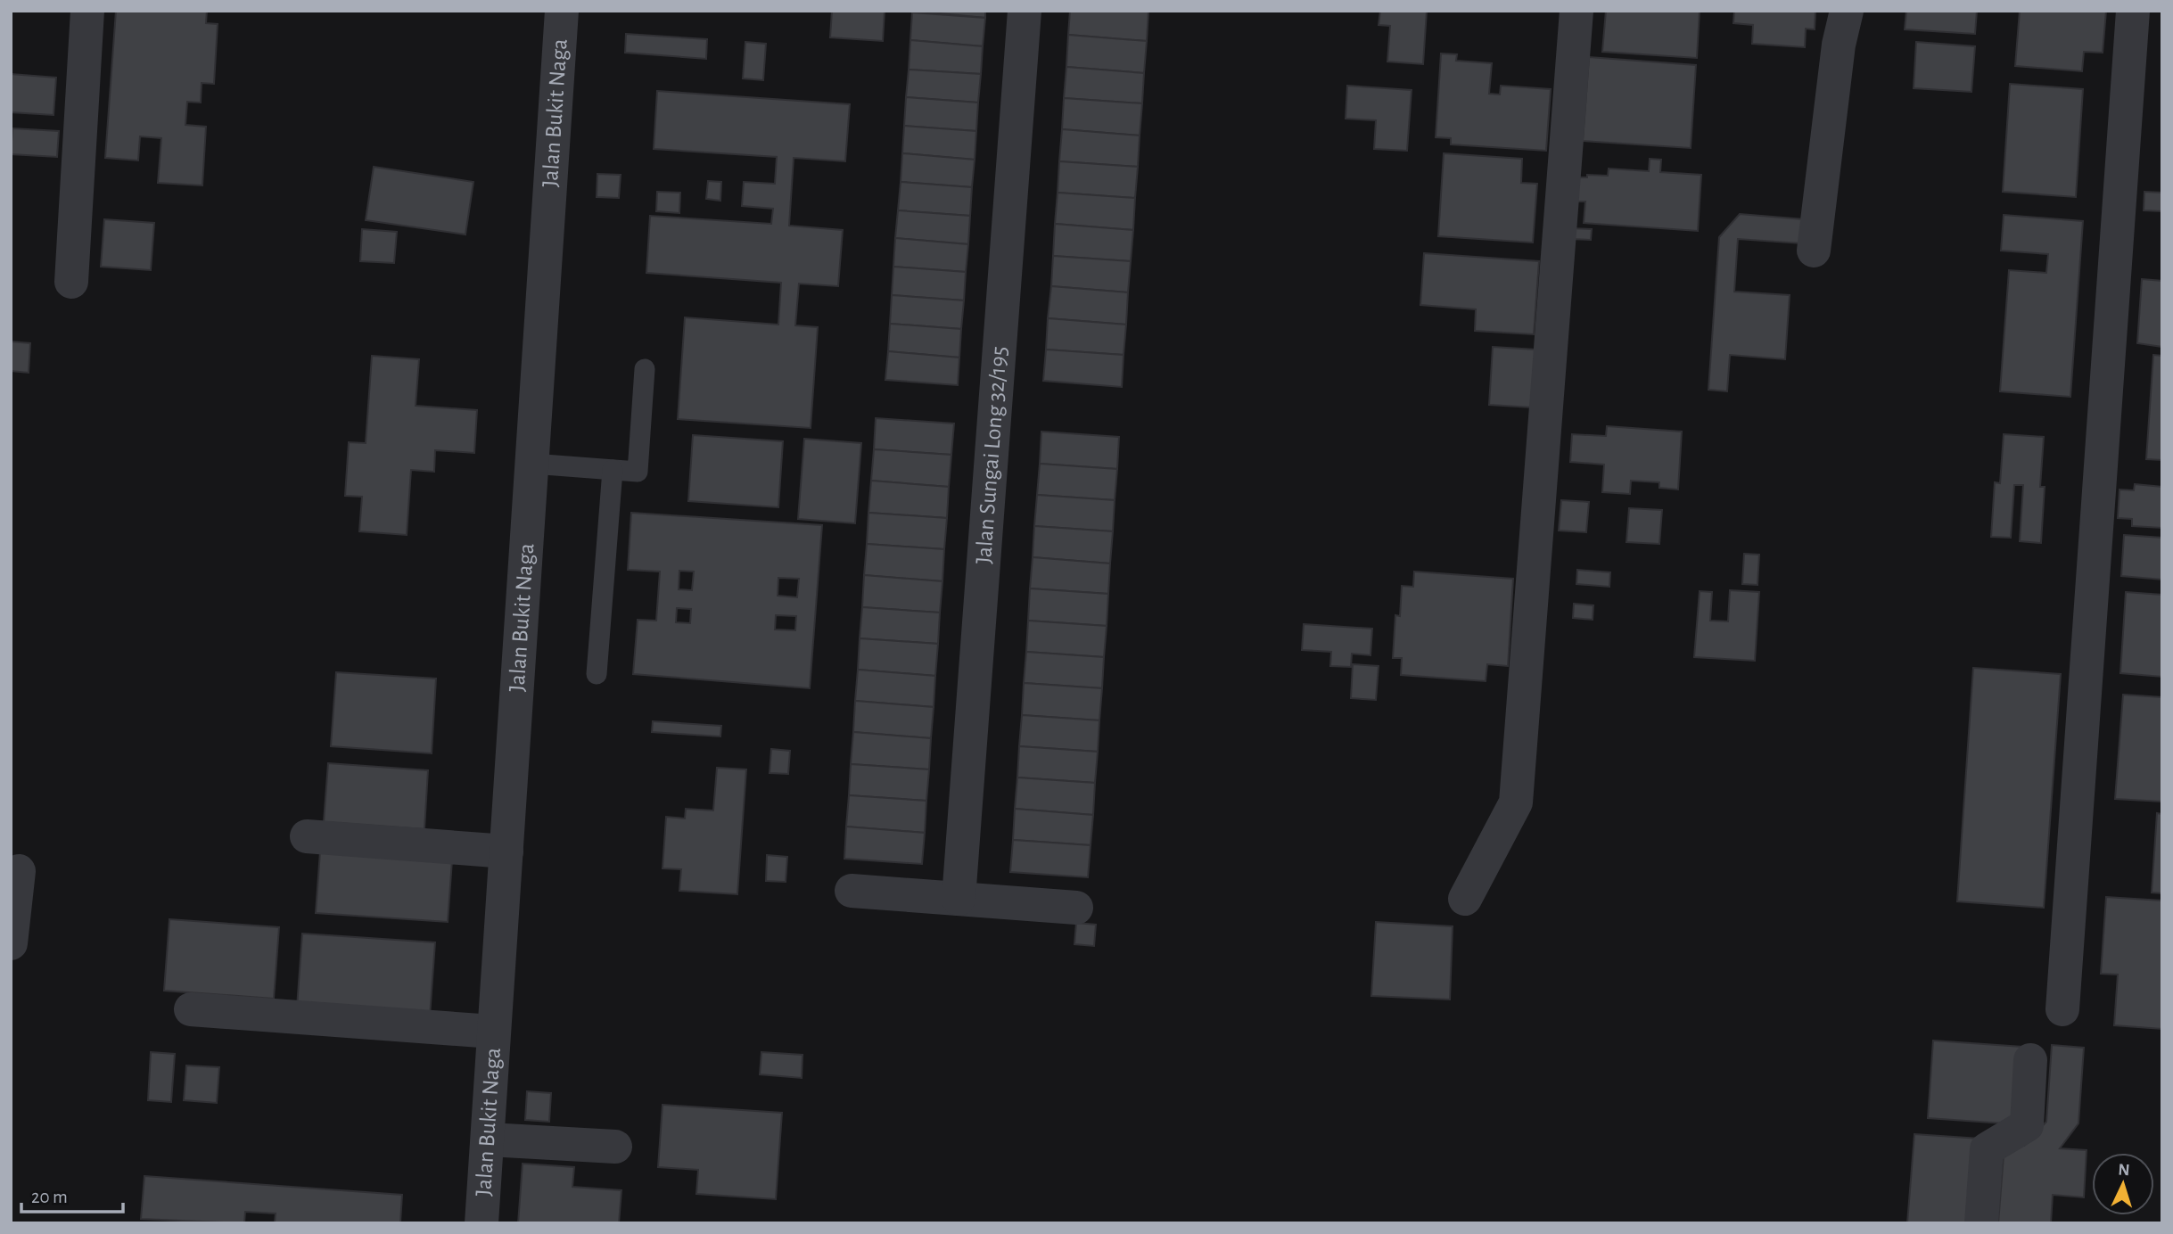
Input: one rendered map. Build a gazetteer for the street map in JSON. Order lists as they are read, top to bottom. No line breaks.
{"streets":{"street":["Jalan Bukit Naga","Jalan Sungai Long 32/195"]},"scale_bar":"20 m","north":"top"}
